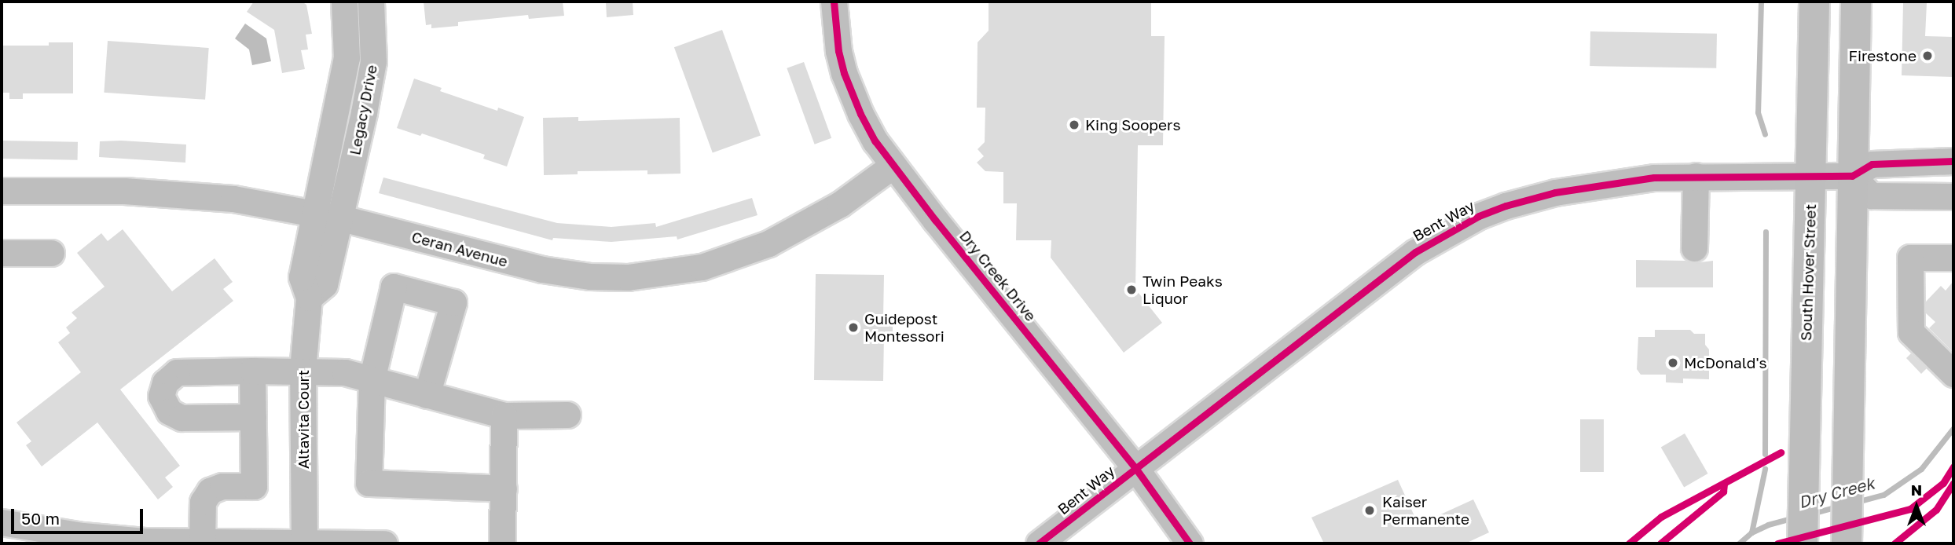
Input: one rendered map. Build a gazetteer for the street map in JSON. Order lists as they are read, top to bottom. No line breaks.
{"streets":{"main road":["South Hover Street"],"street":["Legacy Drive","Bent Way","Ceran Avenue","Dry Creek Drive","Altavita Court"]},"crossings":[["Legacy Drive","Ceran Avenue"],["Legacy Drive","Altavita Court"],["Bent Way","South Hover Street"],["Bent Way","Dry Creek Drive"],["Ceran Avenue","Dry Creek Drive"],["Ceran Avenue","Altavita Court"]],"water":["Dry Creek"],"places":["Firestone","King Soopers","Twin Peaks Liquor","Guidepost Montessori","McDonald's","Kaiser Permanente"],"scale_bar":"50 m","north":"top"}
